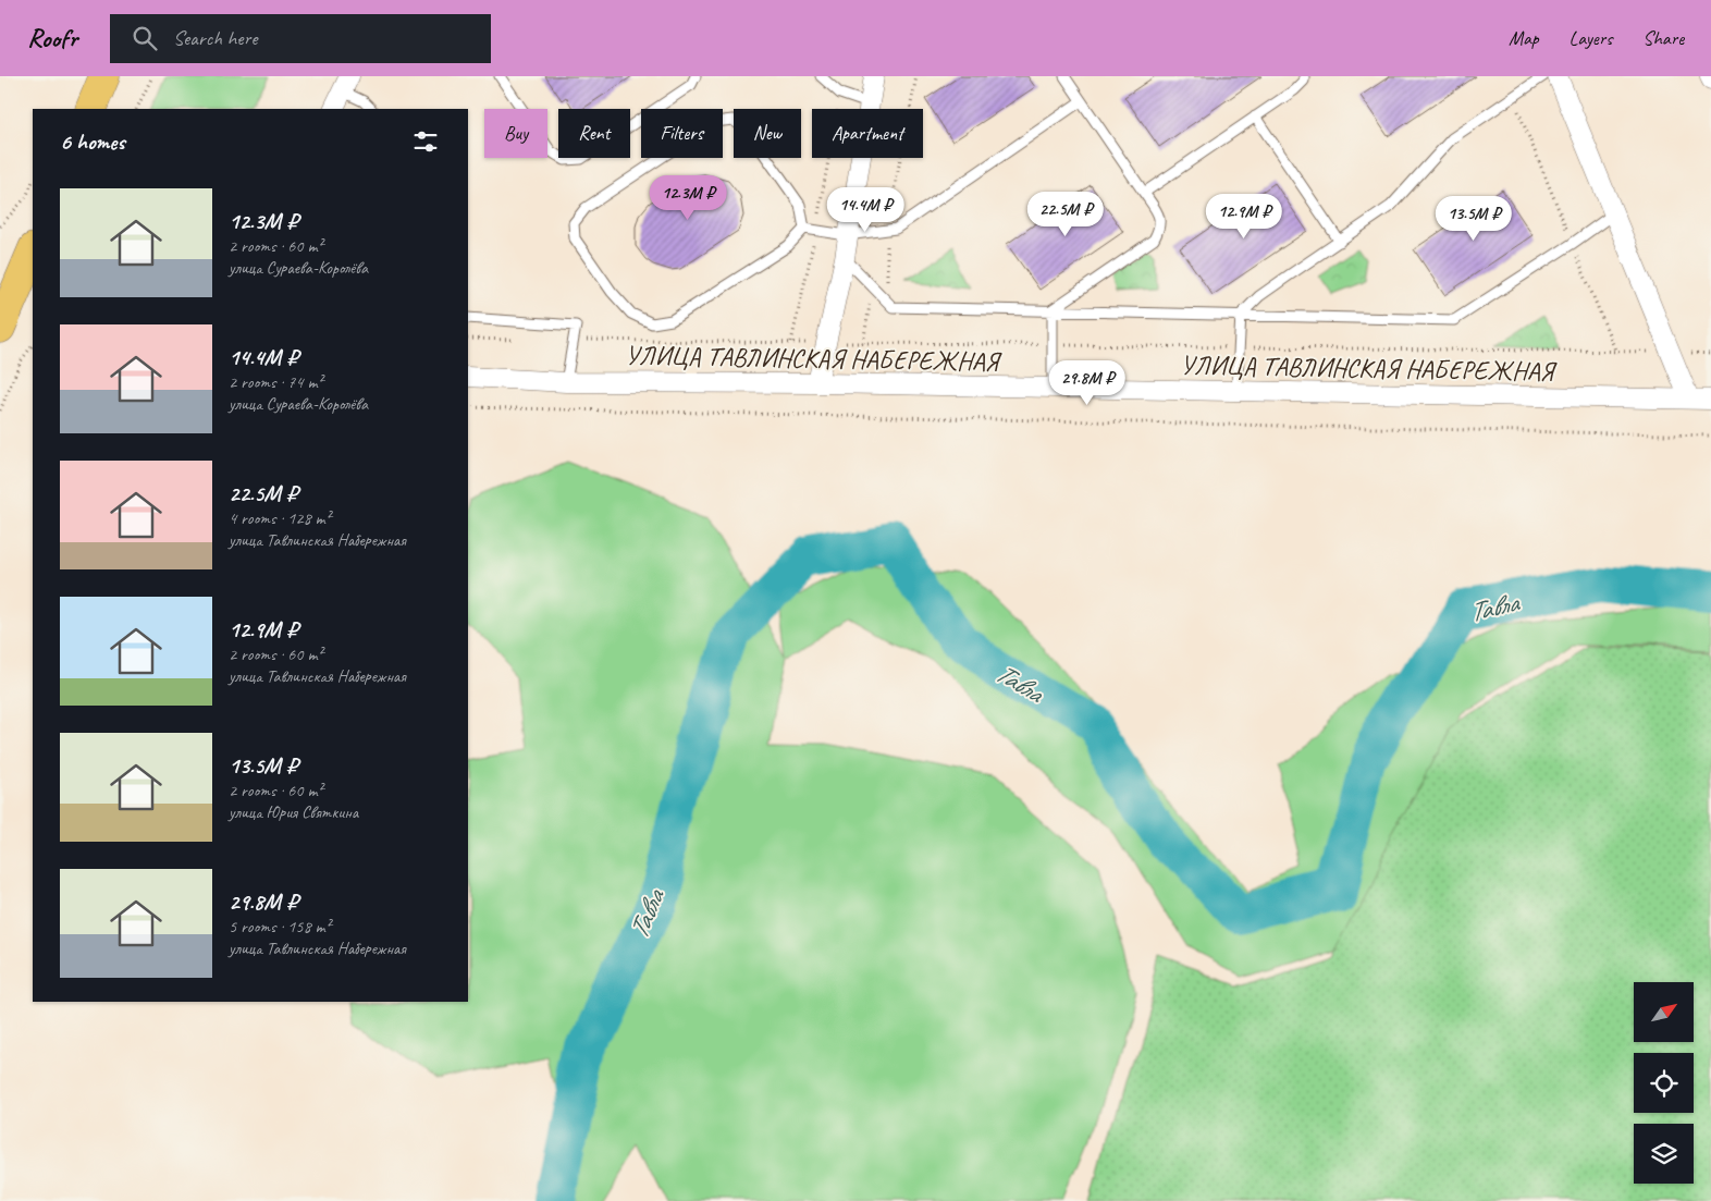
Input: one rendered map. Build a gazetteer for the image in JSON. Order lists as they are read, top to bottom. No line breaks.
{"streets":{"street":["УЛИЦА ТАВЛИНСКАЯ НАБЕРЕЖНАЯ"]},"water":["Тавла"],"north":"top right","page":{"header":"Roofr","search":"Search here","nav":["Map","Layers","Share"],"chip":["Buy","Rent","Filters","New","Apartment"],"heading":"6 homes","list":[{"name":"12.3M ₽","note":"2 rooms · 60 m² · улица Сураева-Королёва"},{"name":"14.4M ₽","note":"2 rooms · 74 m² · улица Сураева-Королёва"},{"name":"22.5M ₽","note":"4 rooms · 128 m² · улица Тавлинская Набережная"},{"name":"12.9M ₽","note":"2 rooms · 60 m² · улица Тавлинская Набережная"},{"name":"13.5M ₽","note":"2 rooms · 60 m² · улица Юрия Святкина"},{"name":"29.8M ₽","note":"5 rooms · 158 m² · улица Тавлинская Набережная"}],"price":["12.3M ₽","14.4M ₽","22.5M ₽","12.9M ₽","13.5M ₽","29.8M ₽"]}}
